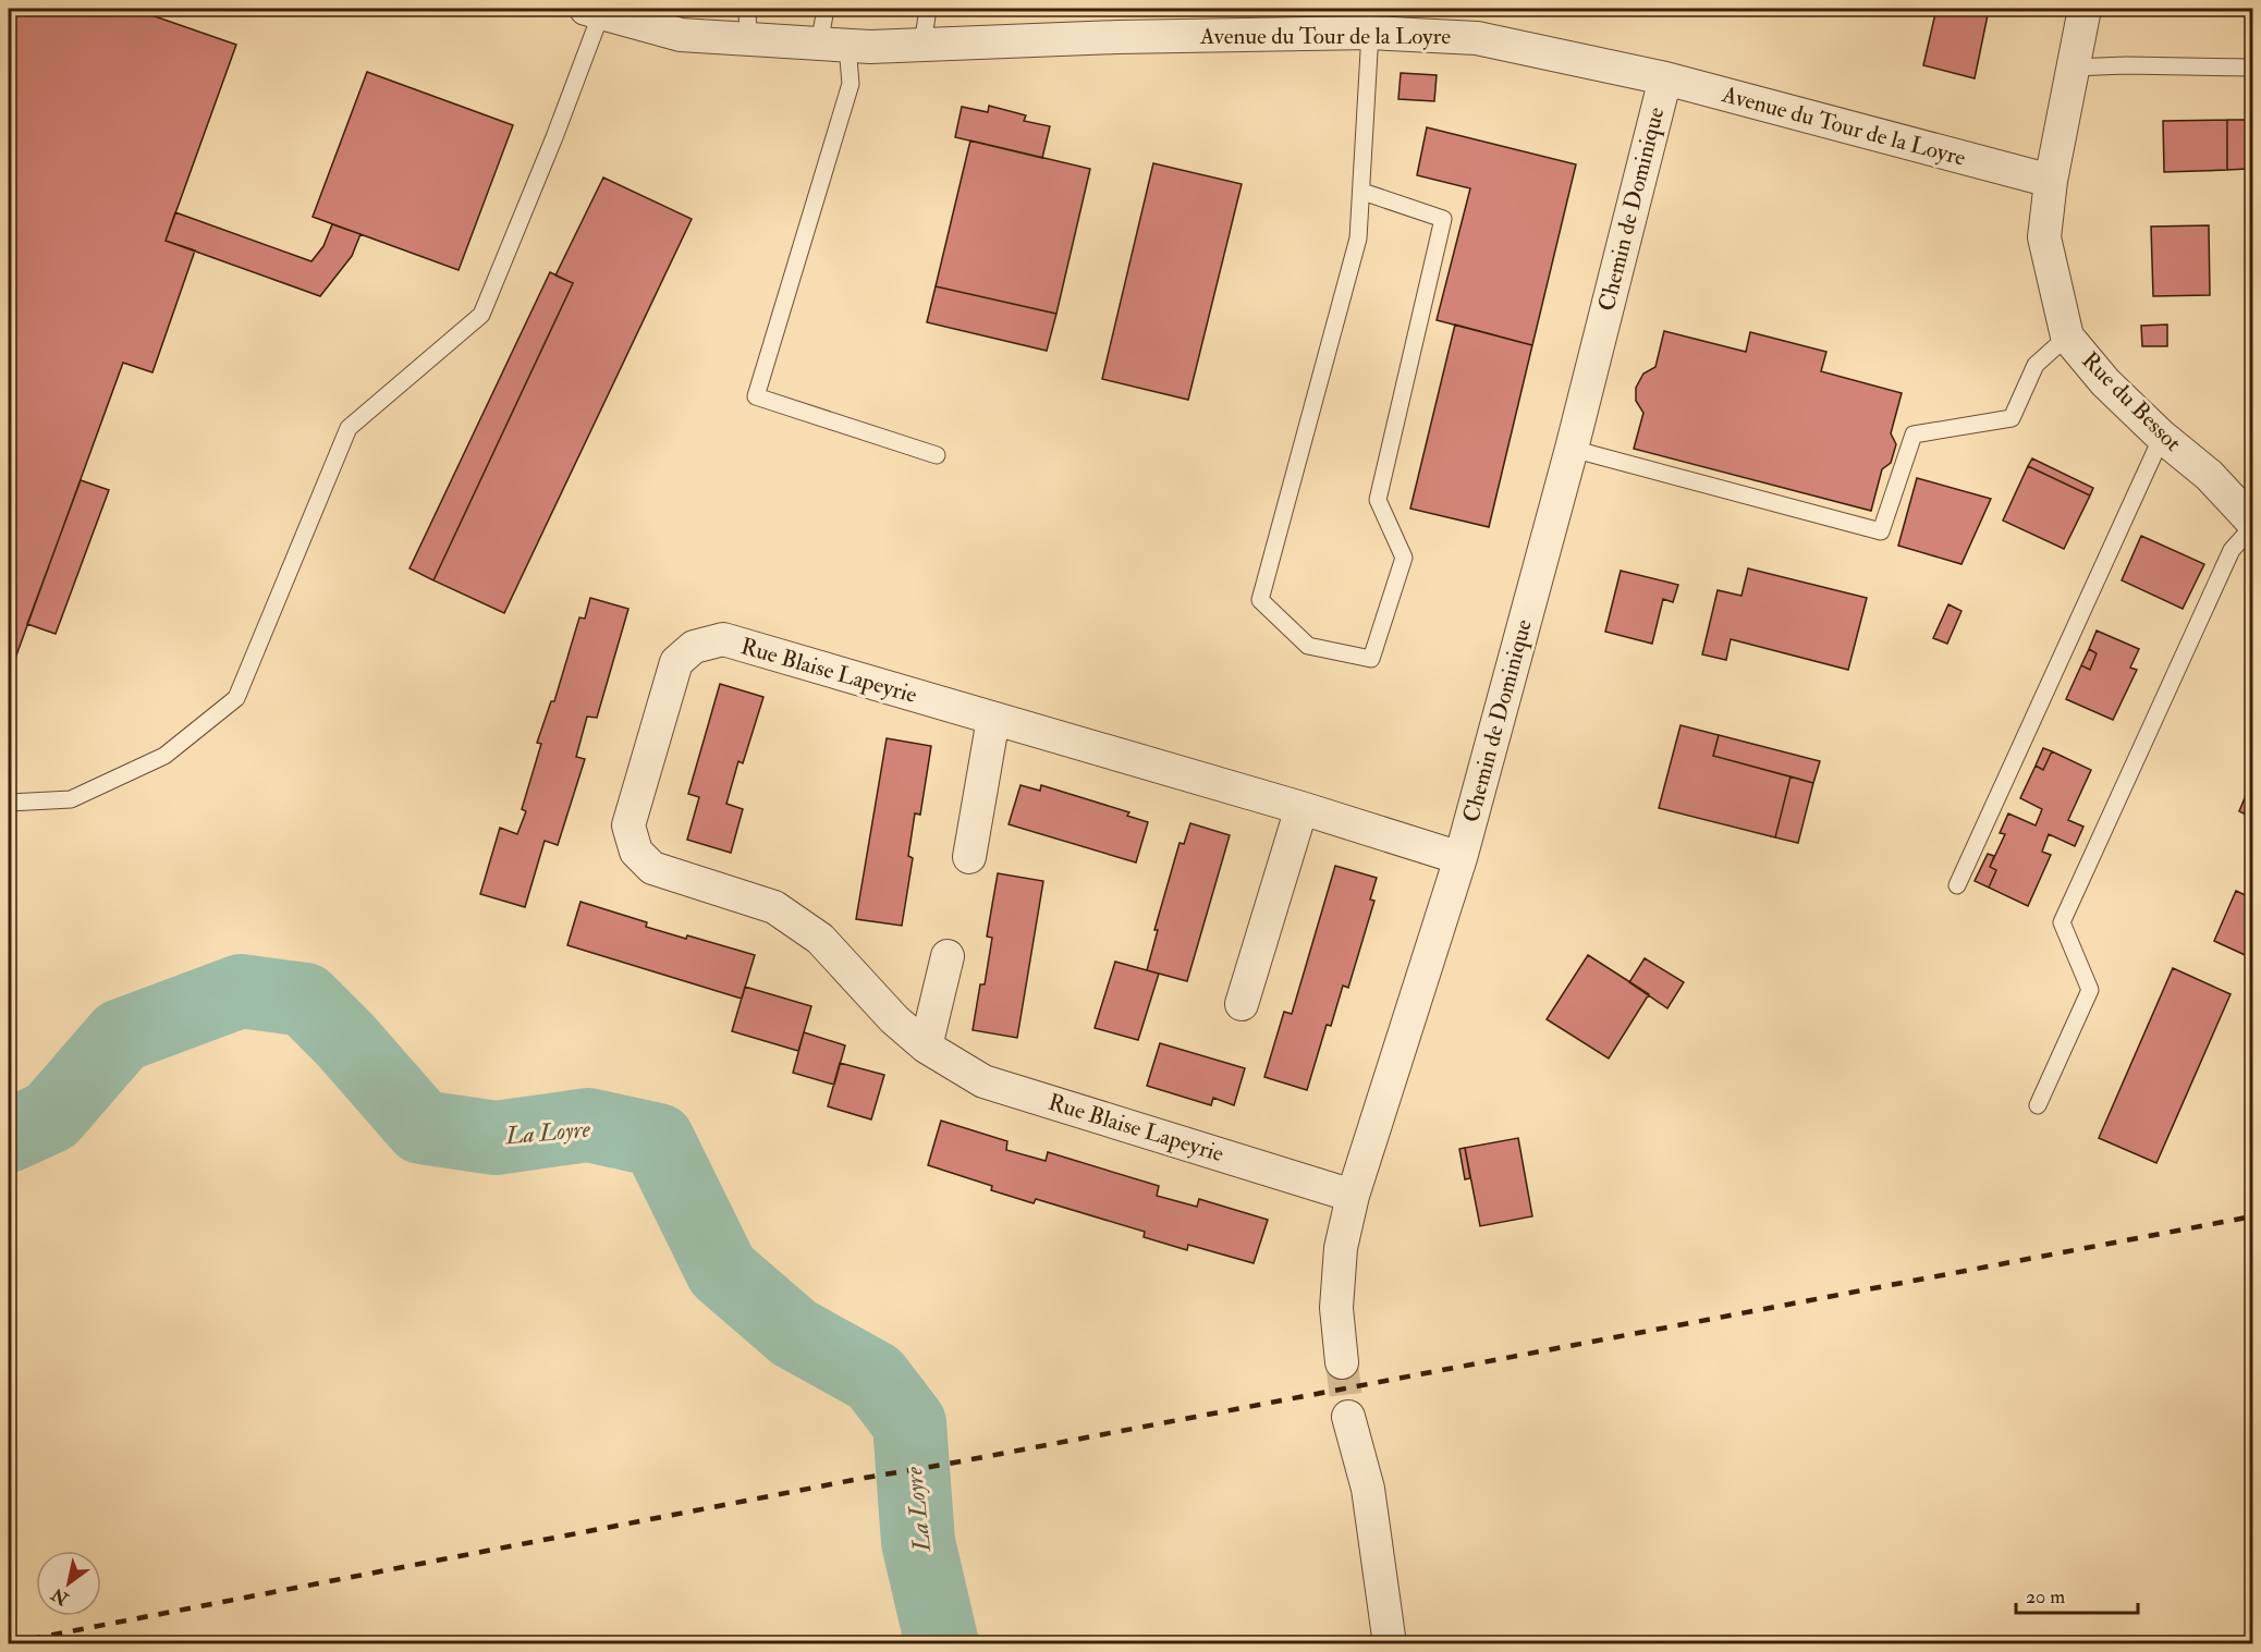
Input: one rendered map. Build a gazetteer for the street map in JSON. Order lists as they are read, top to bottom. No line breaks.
{"streets":{"street":["Avenue du Tour de la Loyre","Chemin de Dominique","Rue du Bessot","Rue Blaise Lapeyrie"]},"crossings":[["Avenue du Tour de la Loyre","Chemin de Dominique"],["Avenue du Tour de la Loyre","Rue du Bessot"],["Chemin de Dominique","Rue Blaise Lapeyrie"]],"water":["La Loyre"],"scale_bar":"20 m","north":"bottom left"}
